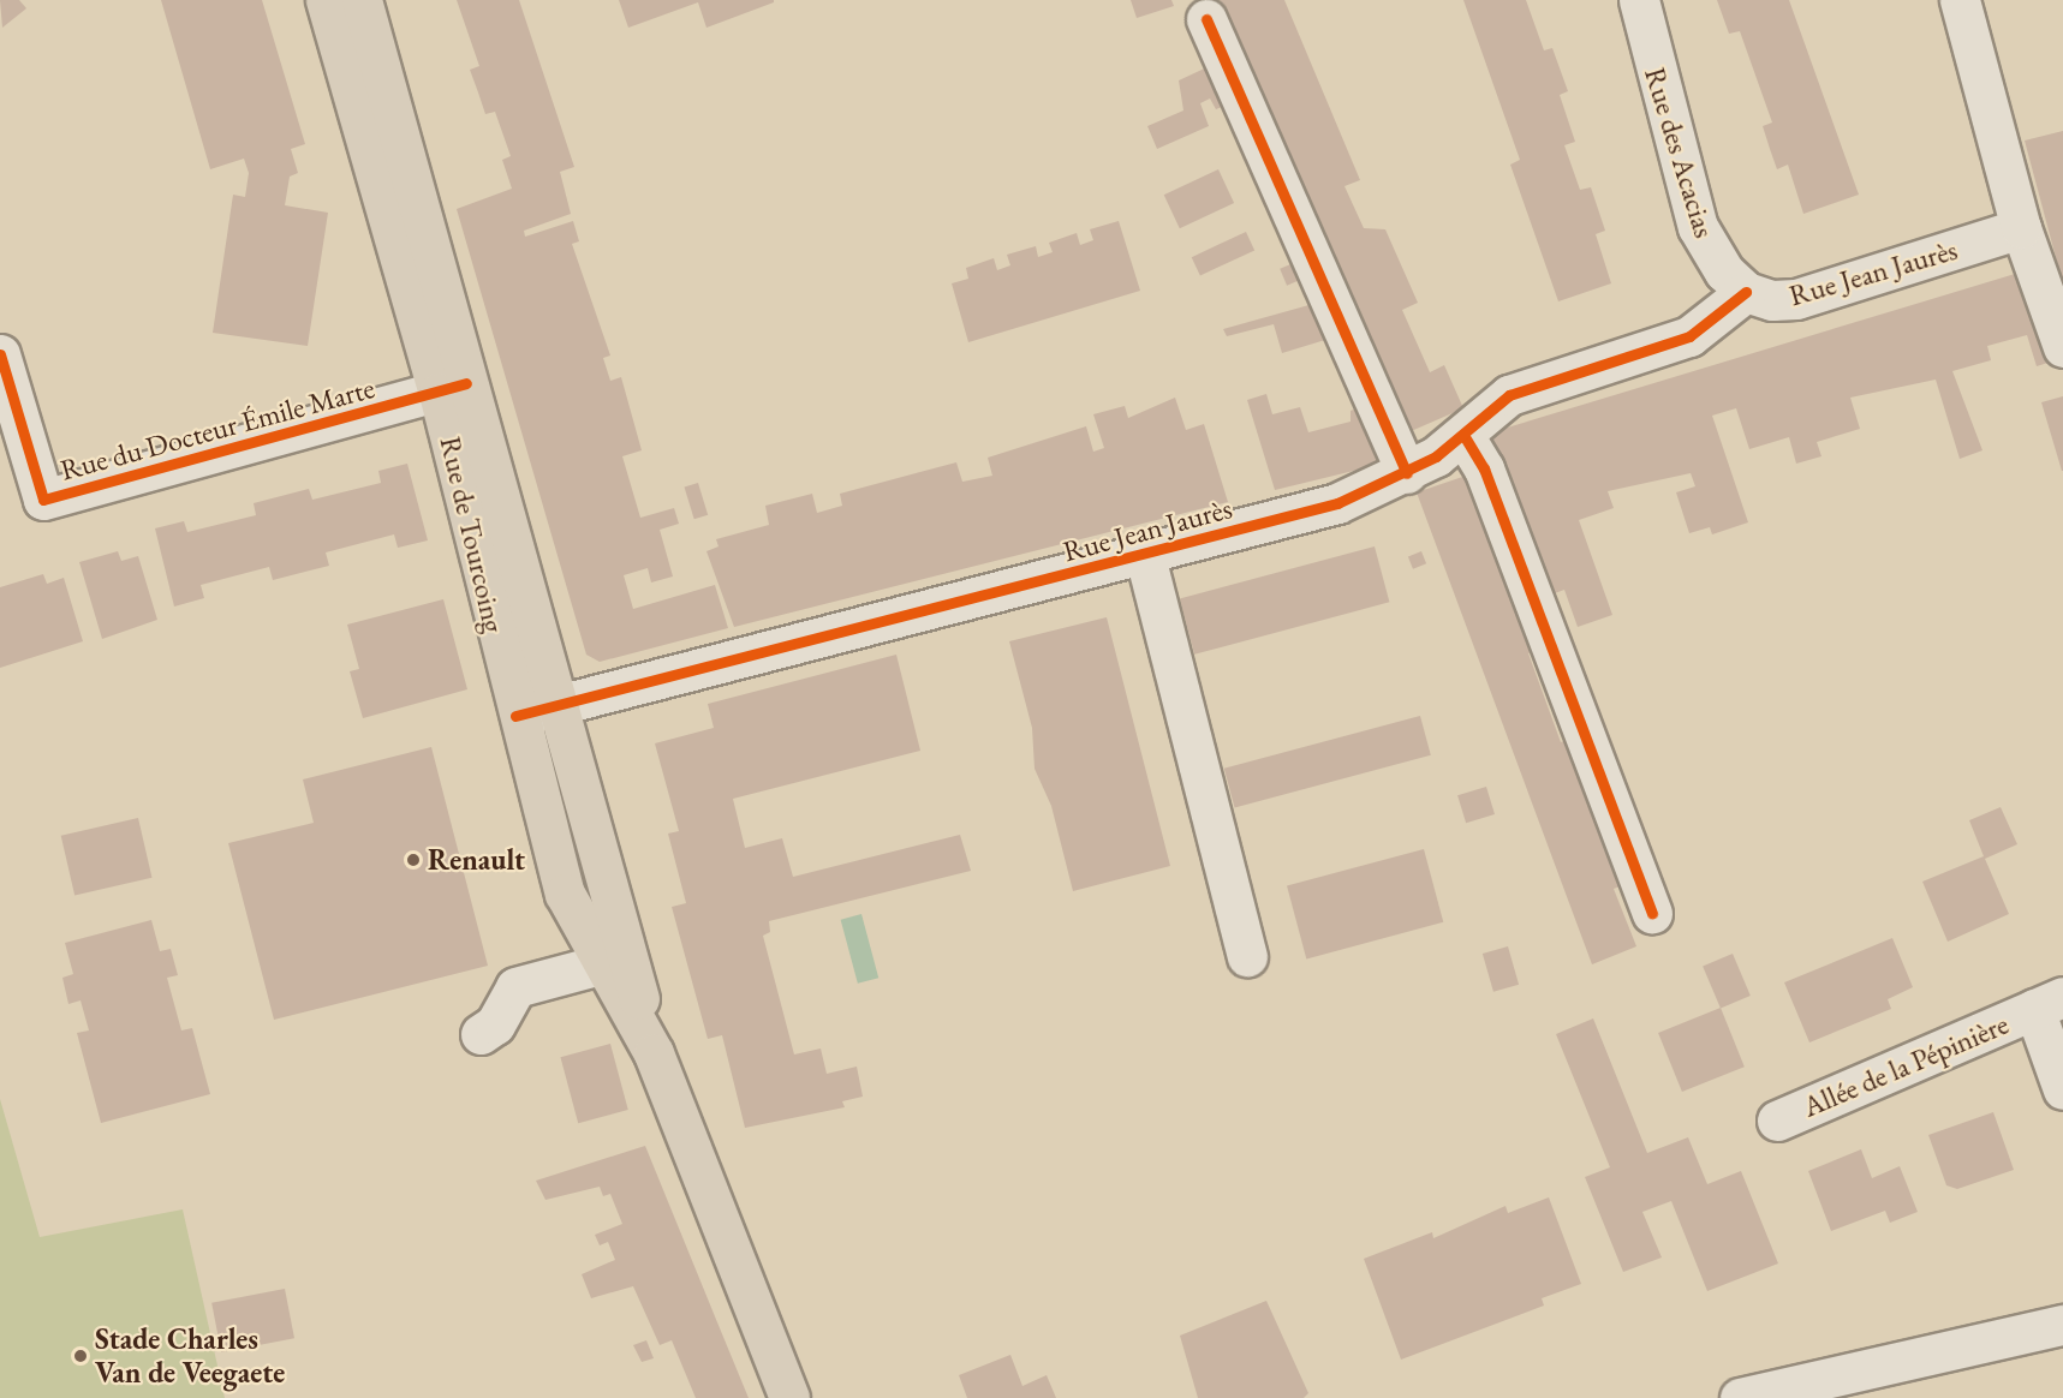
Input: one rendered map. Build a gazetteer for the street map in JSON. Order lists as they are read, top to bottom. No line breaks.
{"streets":{"main road":["Rue de Tourcoing"],"street":["Rue des Acacias","Rue Jean Jaurès","Rue du Docteur Émile Marte","Allée de la Pépinière"]},"crossings":[["Rue des Acacias","Rue Jean Jaurès"],["Rue Jean Jaurès","Rue de Tourcoing"],["Rue du Docteur Émile Marte","Rue de Tourcoing"]],"places":["Renault","Stade Charles Van de Veegaete"]}
